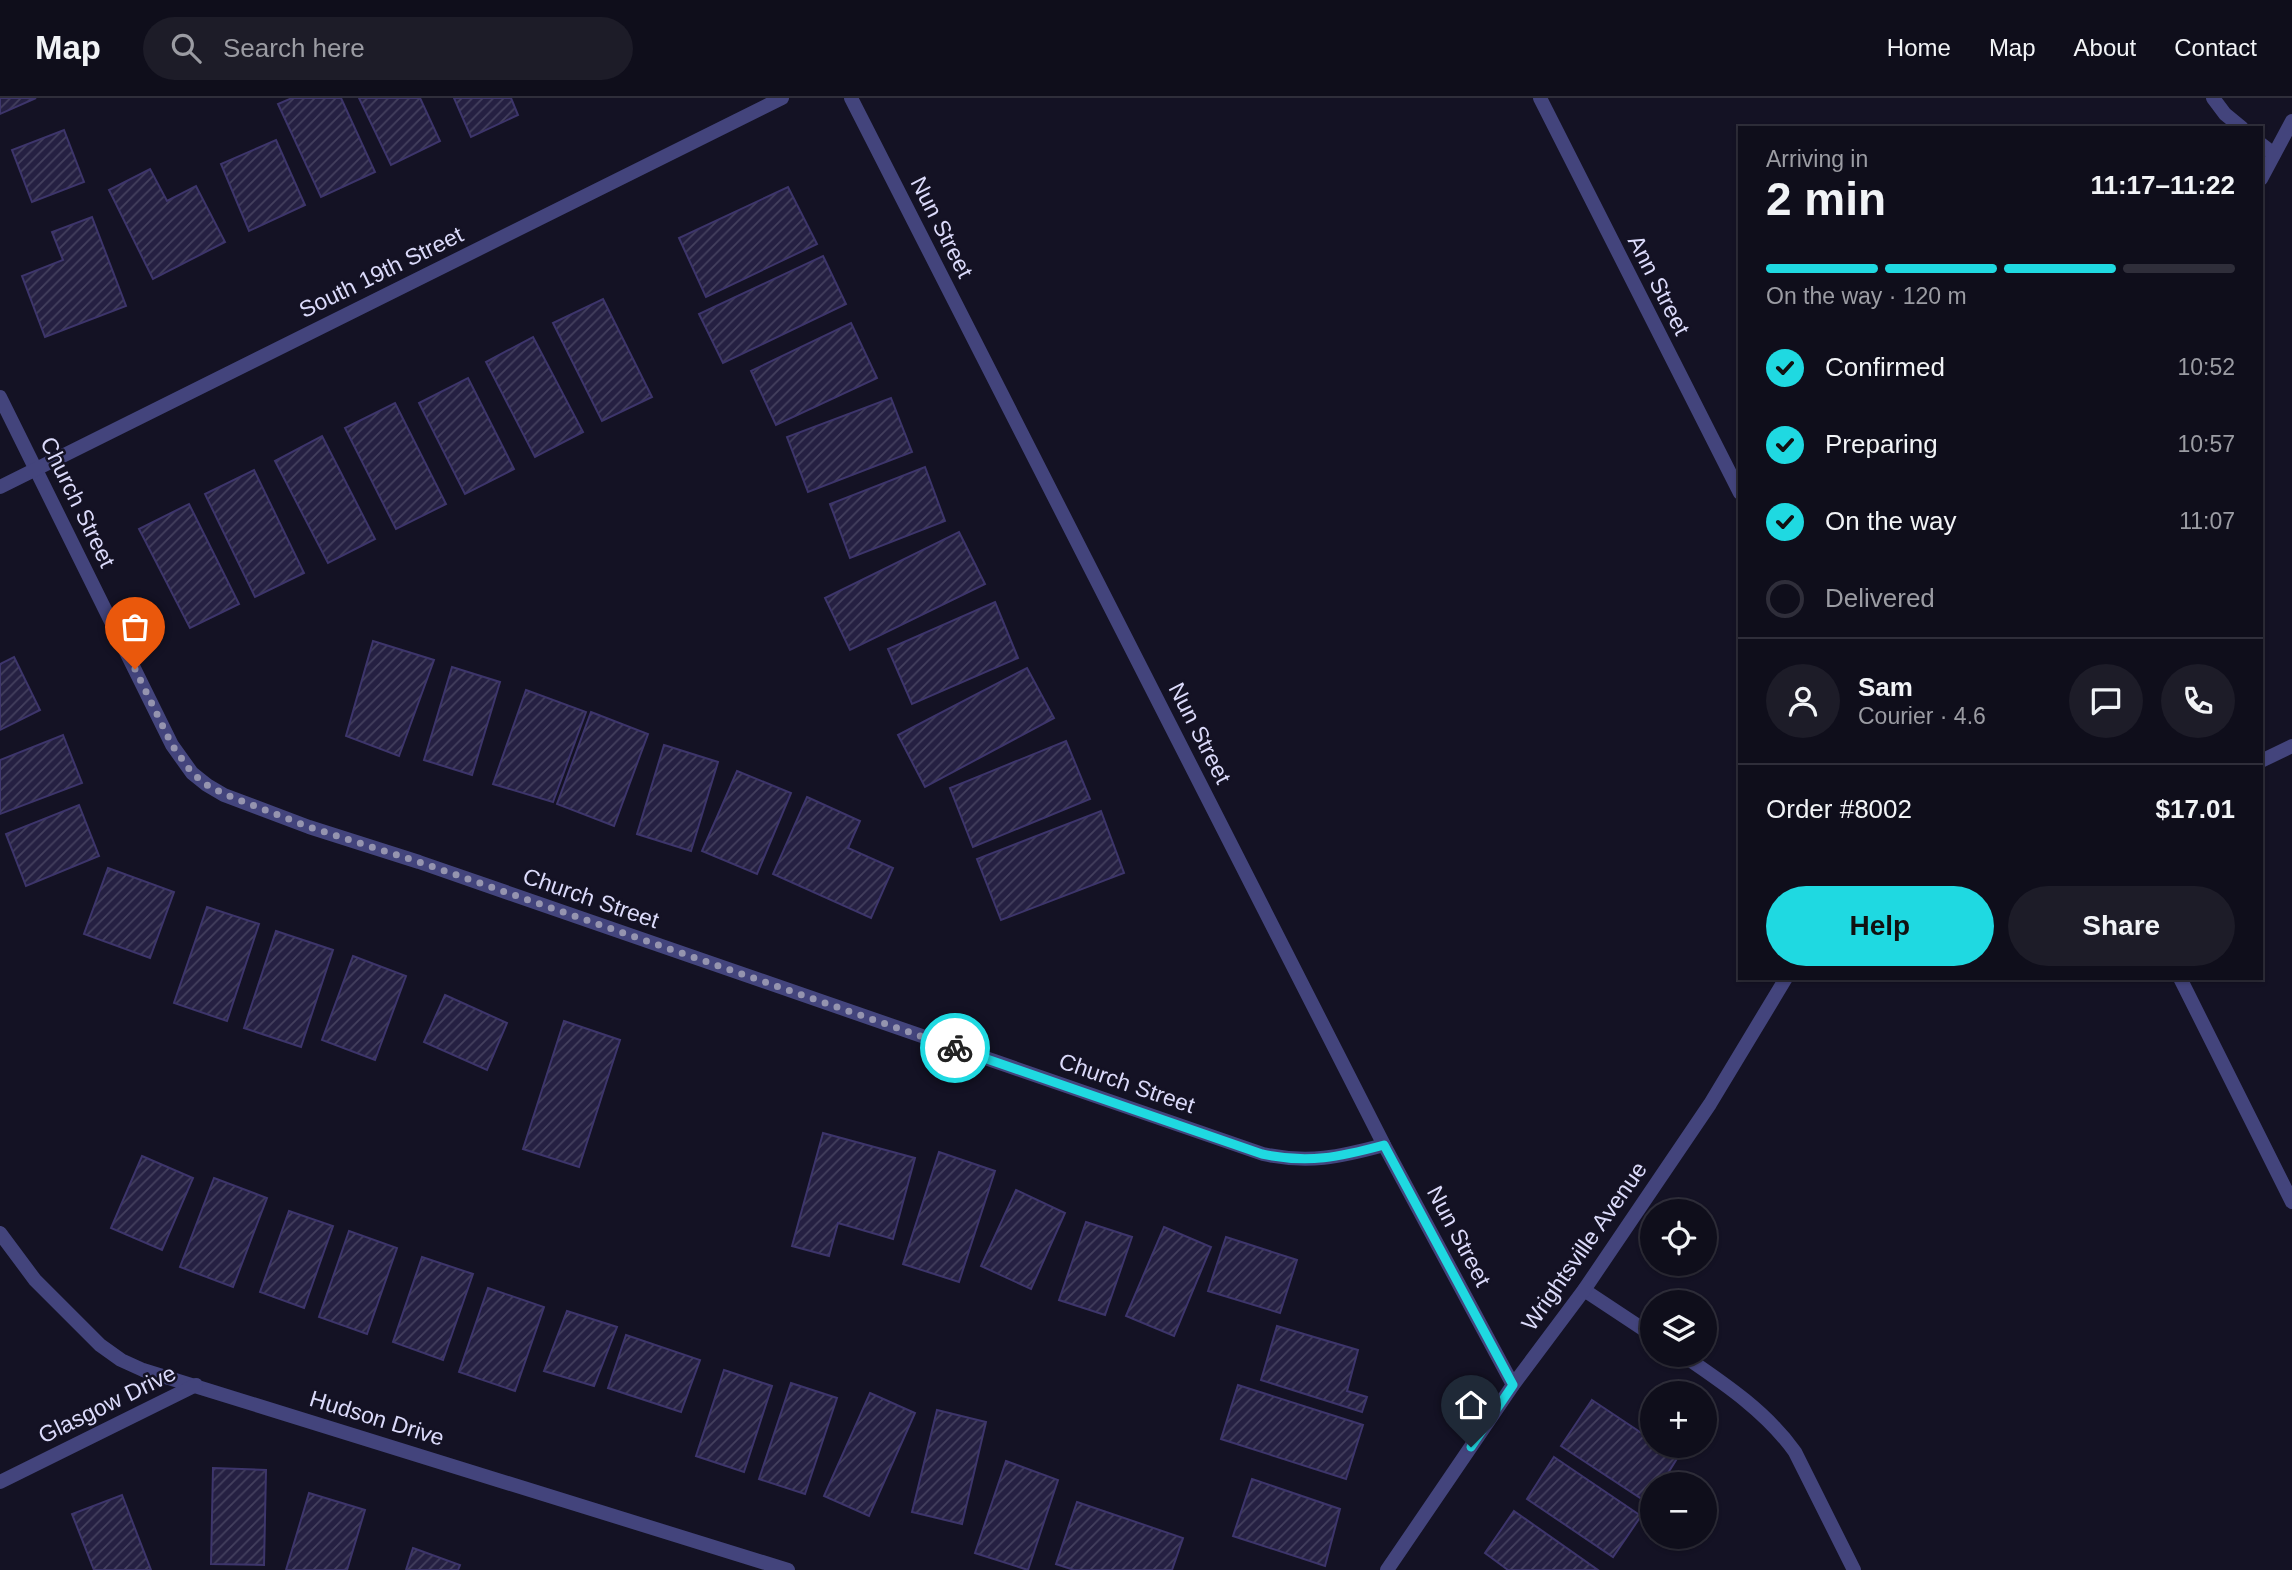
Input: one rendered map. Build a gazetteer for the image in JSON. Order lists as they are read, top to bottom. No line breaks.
{"streets":{"street":["Nun Street","South 19th Street","Ann Street","Church Street","Wrightsville Avenue","Glasgow Drive","Hudson Drive"]},"crossings":[["Nun Street","Church Street"],["Nun Street","Wrightsville Avenue"],["South 19th Street","Church Street"],["Glasgow Drive","Hudson Drive"]],"page":{"header":"Map","search":"Search here","nav":["Home","Map","About","Contact"],"heading":["2 min","Arriving in","11:17–11:22"],"panel":["Sam","Courier · 4.6","Order #8002","$17.01"],"bar":"On the way · 120 m","list":[["Confirmed","10:52"],["Preparing","10:57"],["On the way","11:07"],"Delivered"],"buttons":["Help","Share"],"map_buttons":["+","−"]}}
